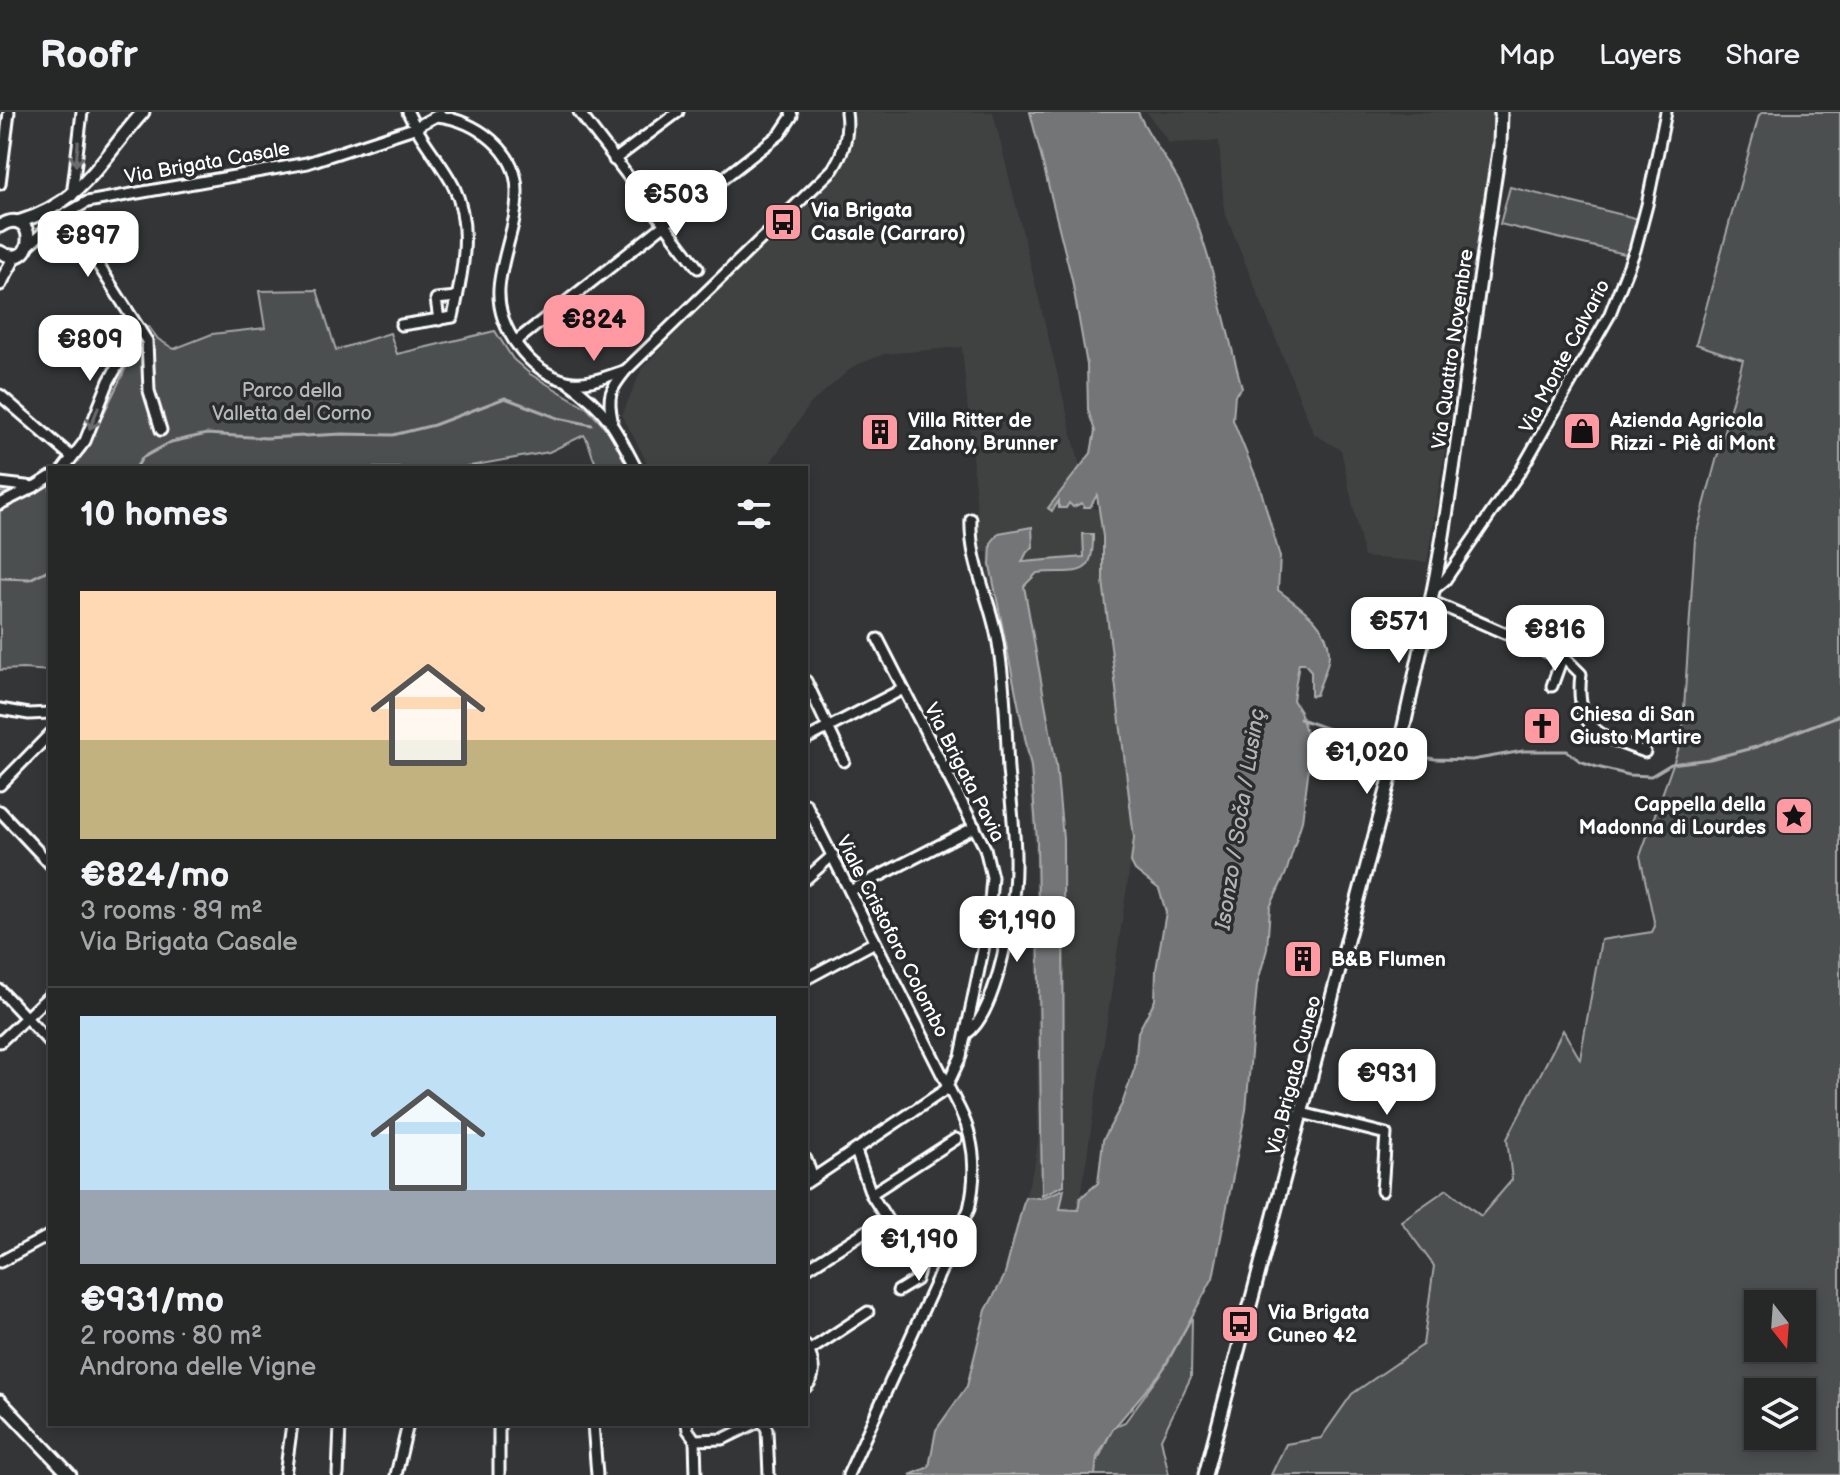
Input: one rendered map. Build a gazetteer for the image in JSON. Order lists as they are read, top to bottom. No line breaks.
{"streets":{"main road":["Via Brigata Casale","Via Quattro Novembre","Via Brigata Cuneo"],"street":["Via Monte Calvario","Via Brigata Pavia","Viale Cristoforo Colombo"]},"crossings":[["Via Quattro Novembre","Via Monte Calvario"],["Via Quattro Novembre","Via Brigata Cuneo"],["Via Monte Calvario","Via Brigata Cuneo"],["Via Brigata Pavia","Viale Cristoforo Colombo"]],"water":["Isonzo / Soča / Lusinç"],"parks":["Parco della Valletta del Corno"],"places":{"bus stop":["Via Brigata Casale (Carraro)","Via Brigata Cuneo 42"],"shop":["Azienda Agricola Rizzi - Piè di Mont"],"building":["Villa Ritter de Zahony, Brunner","B&B Flumen"],"church":["Chiesa di San Giusto Martire"],"place":["Cappella della Madonna di Lourdes"]},"north":"bottom","page":{"header":"Roofr","nav":["Map","Layers","Share"],"price":["€503","€897","€824","€809","€571","€816","€1,020","€1,190","€931","€1,190"],"heading":"10 homes","list":[{"name":"€824/mo","note":"3 rooms · 89 m² · Via Brigata Casale"},{"name":"€931/mo","note":"2 rooms · 80 m² · Androna delle Vigne"}]}}
